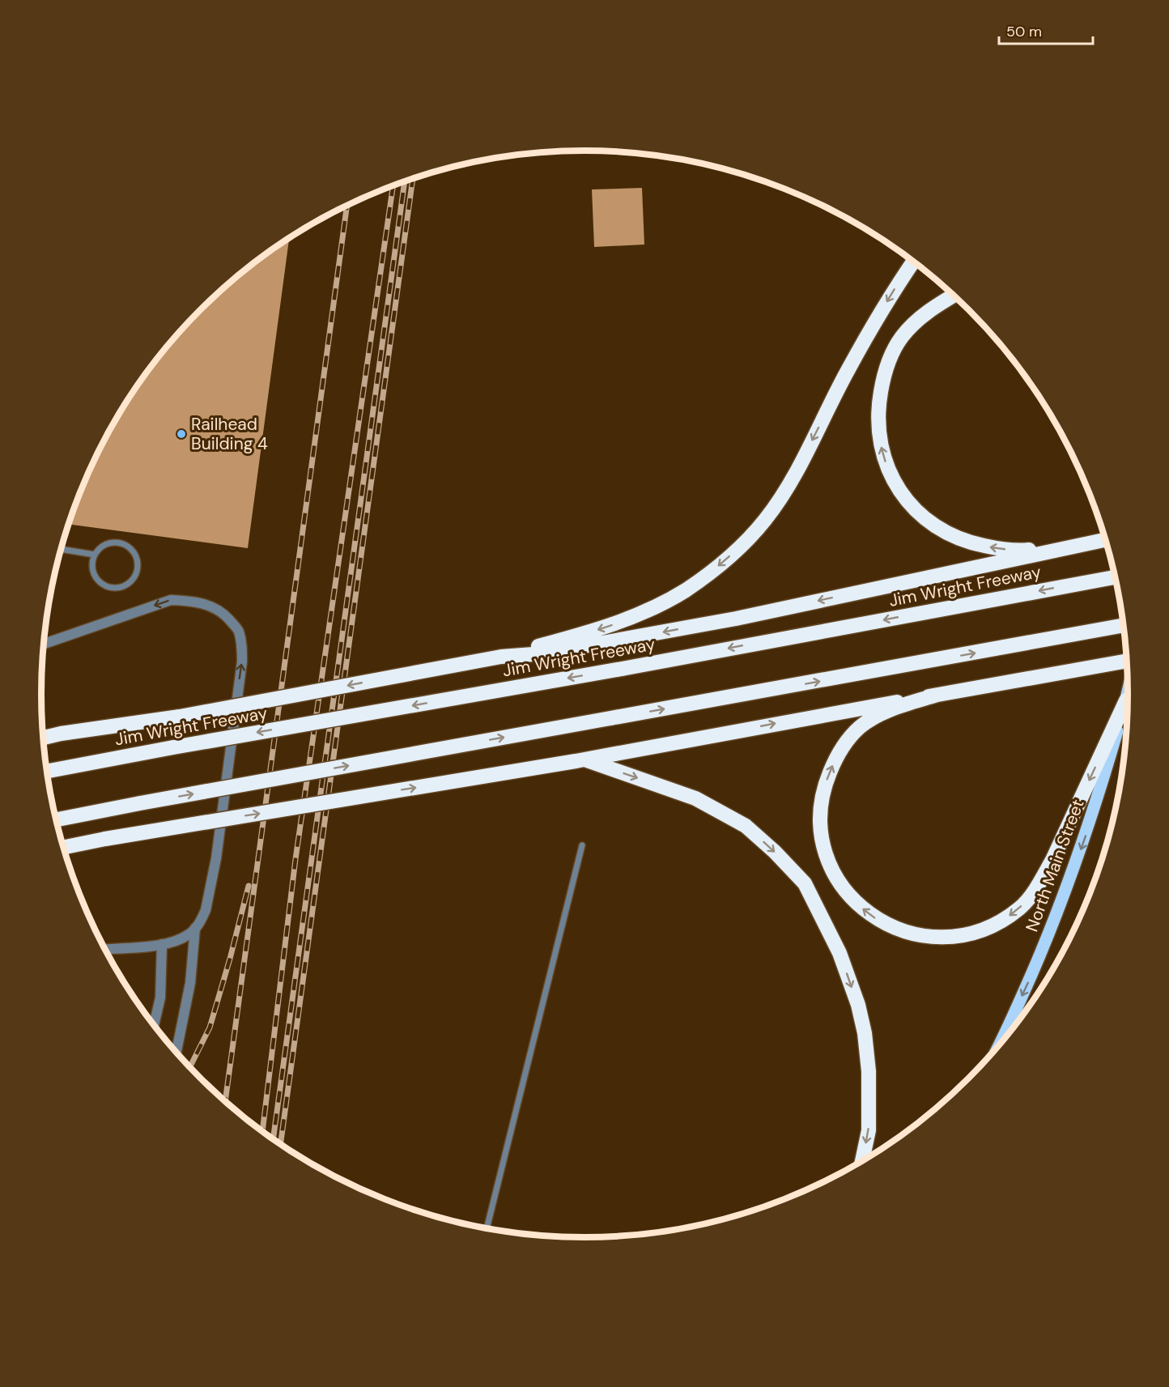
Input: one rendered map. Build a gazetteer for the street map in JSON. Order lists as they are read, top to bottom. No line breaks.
{"streets":{"highway":["Jim Wright Freeway"],"main road":["North Main Street"]},"one_way":["North Main Street"],"places":["Railhead Building 4"],"scale_bar":"50 m"}
